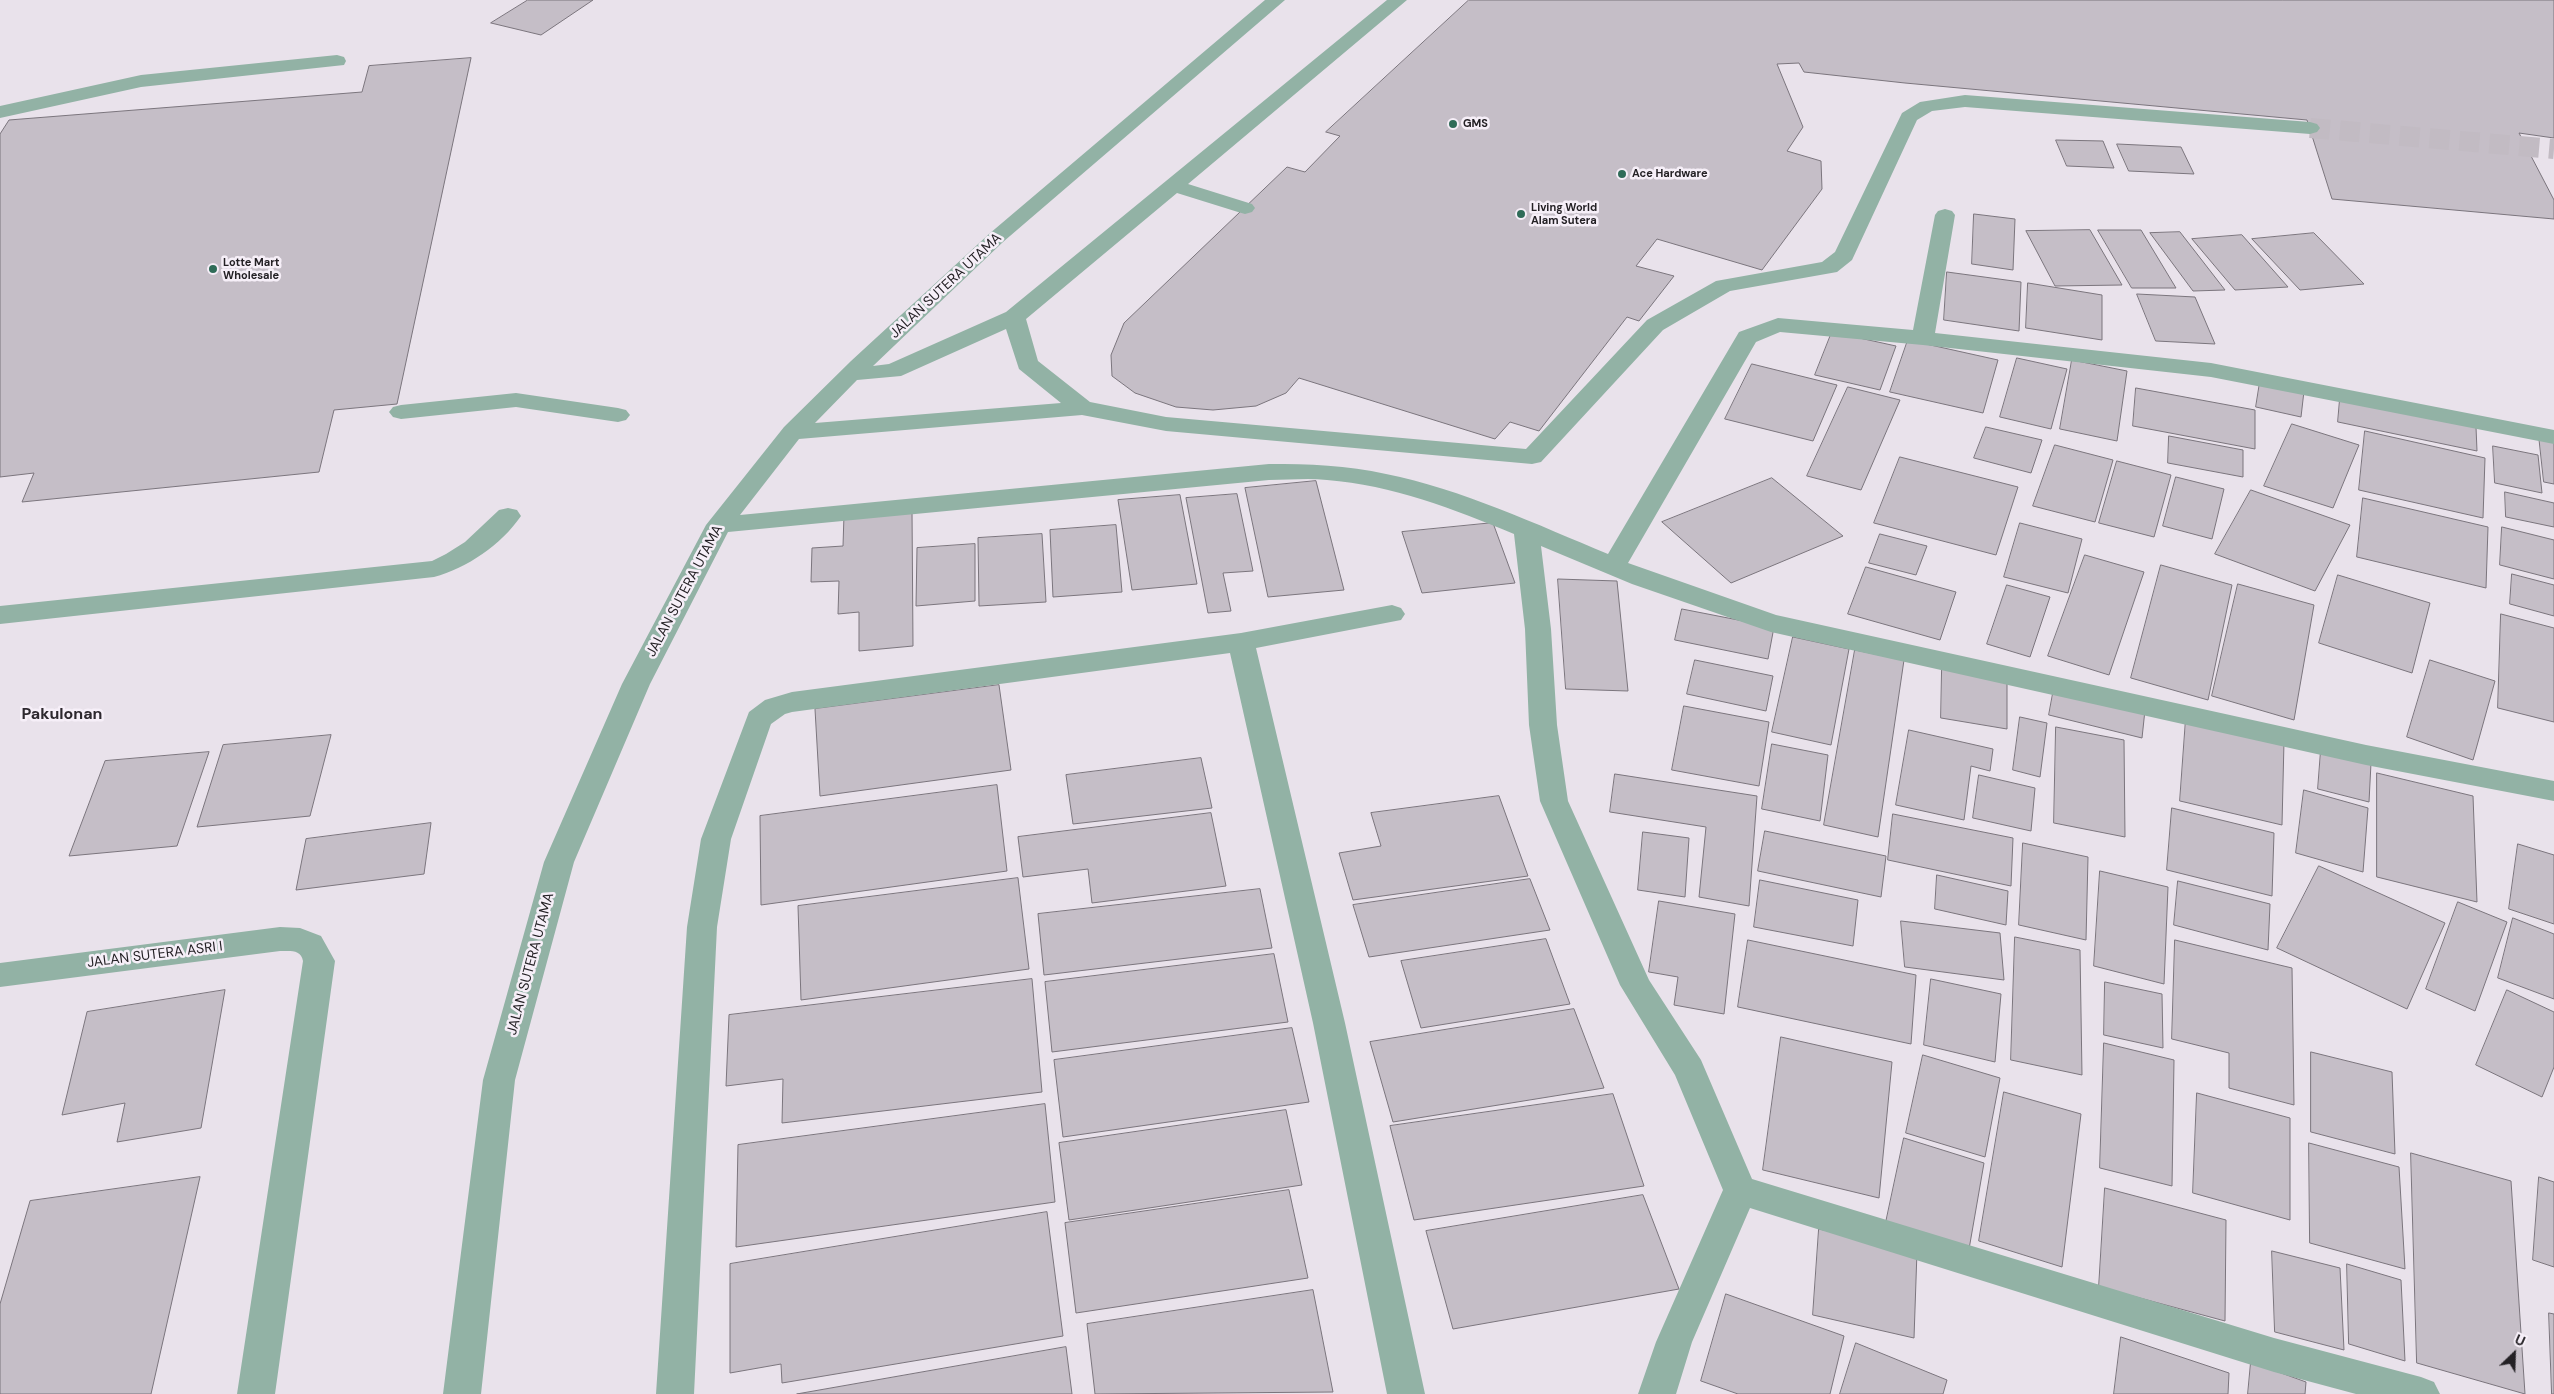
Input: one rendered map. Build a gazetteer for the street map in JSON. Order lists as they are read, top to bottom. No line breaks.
{"streets":{"street":["JALAN SUTERA UTAMA","JALAN SUTERA ASRI I"]},"districts":["Pakulonan"],"places":["GMS","Ace Hardware","Living World Alam Sutera","Lotte Mart Wholesale"],"north":"top right"}
